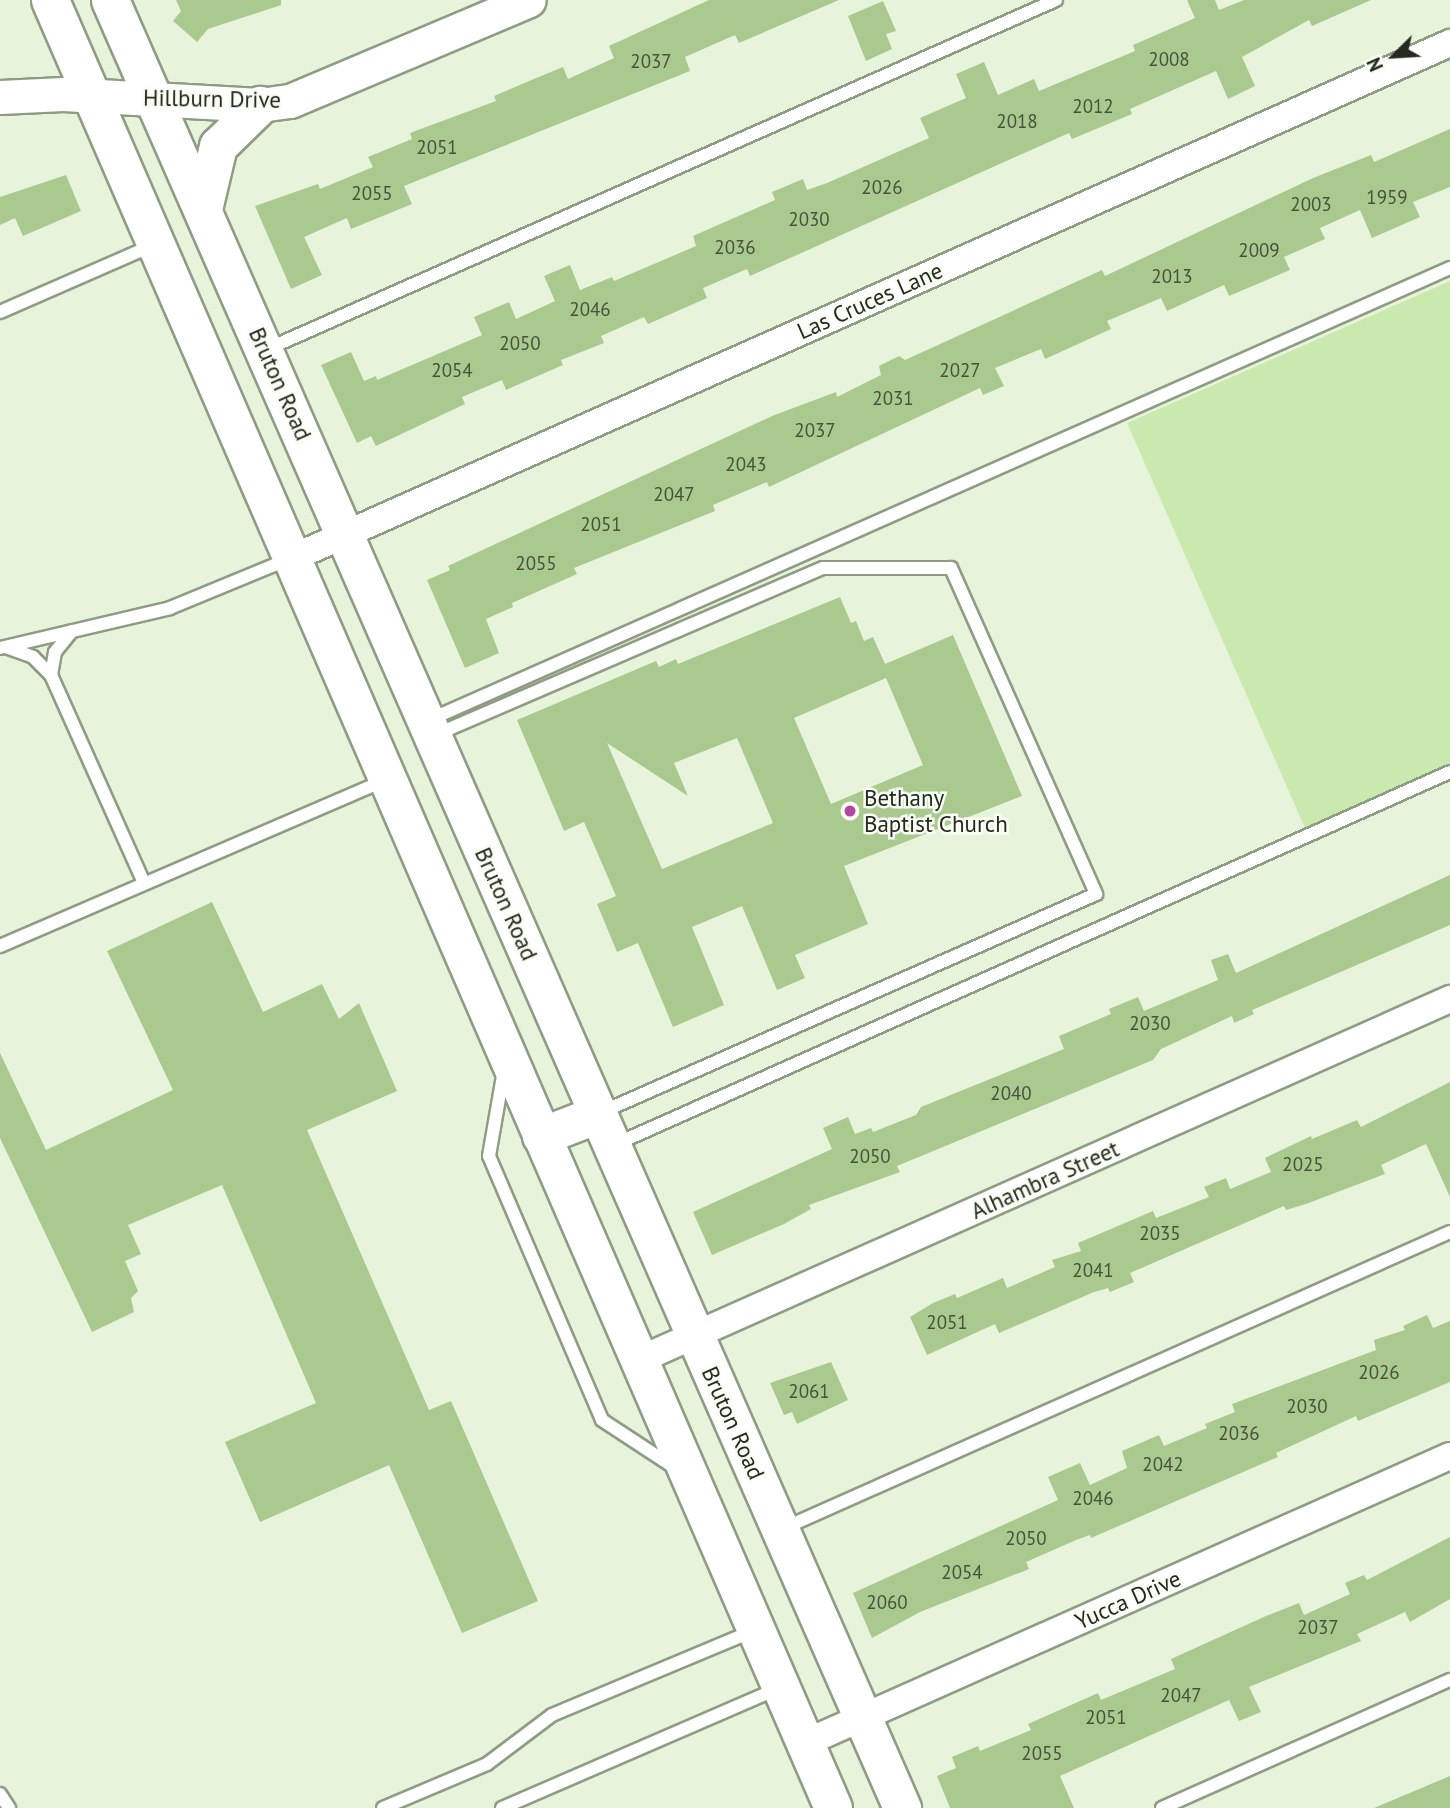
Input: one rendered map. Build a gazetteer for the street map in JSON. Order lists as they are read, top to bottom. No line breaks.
{"streets":{"main road":["Bruton Road"],"street":["Hillburn Drive","Las Cruces Lane","Alhambra Street","Yucca Drive"]},"crossings":[["Hillburn Drive","Bruton Road"],["Las Cruces Lane","Bruton Road"],["Bruton Road","Alhambra Street"],["Bruton Road","Yucca Drive"]],"places":["Bethany Baptist Church"],"house_numbers":["2008","2037","2012","2018","2051","2026","2055","1959","2003","2030","2036","2009","2013","2046","2050","2054","2027","2031","2037","2043","2047","2051","2055","2030","2040","2050","2025","2035","2041","2051","2026","2061","2030","2036","2042","2046","2050","2054","2060","2037","2047","2051","2055"],"north":"bottom left"}
